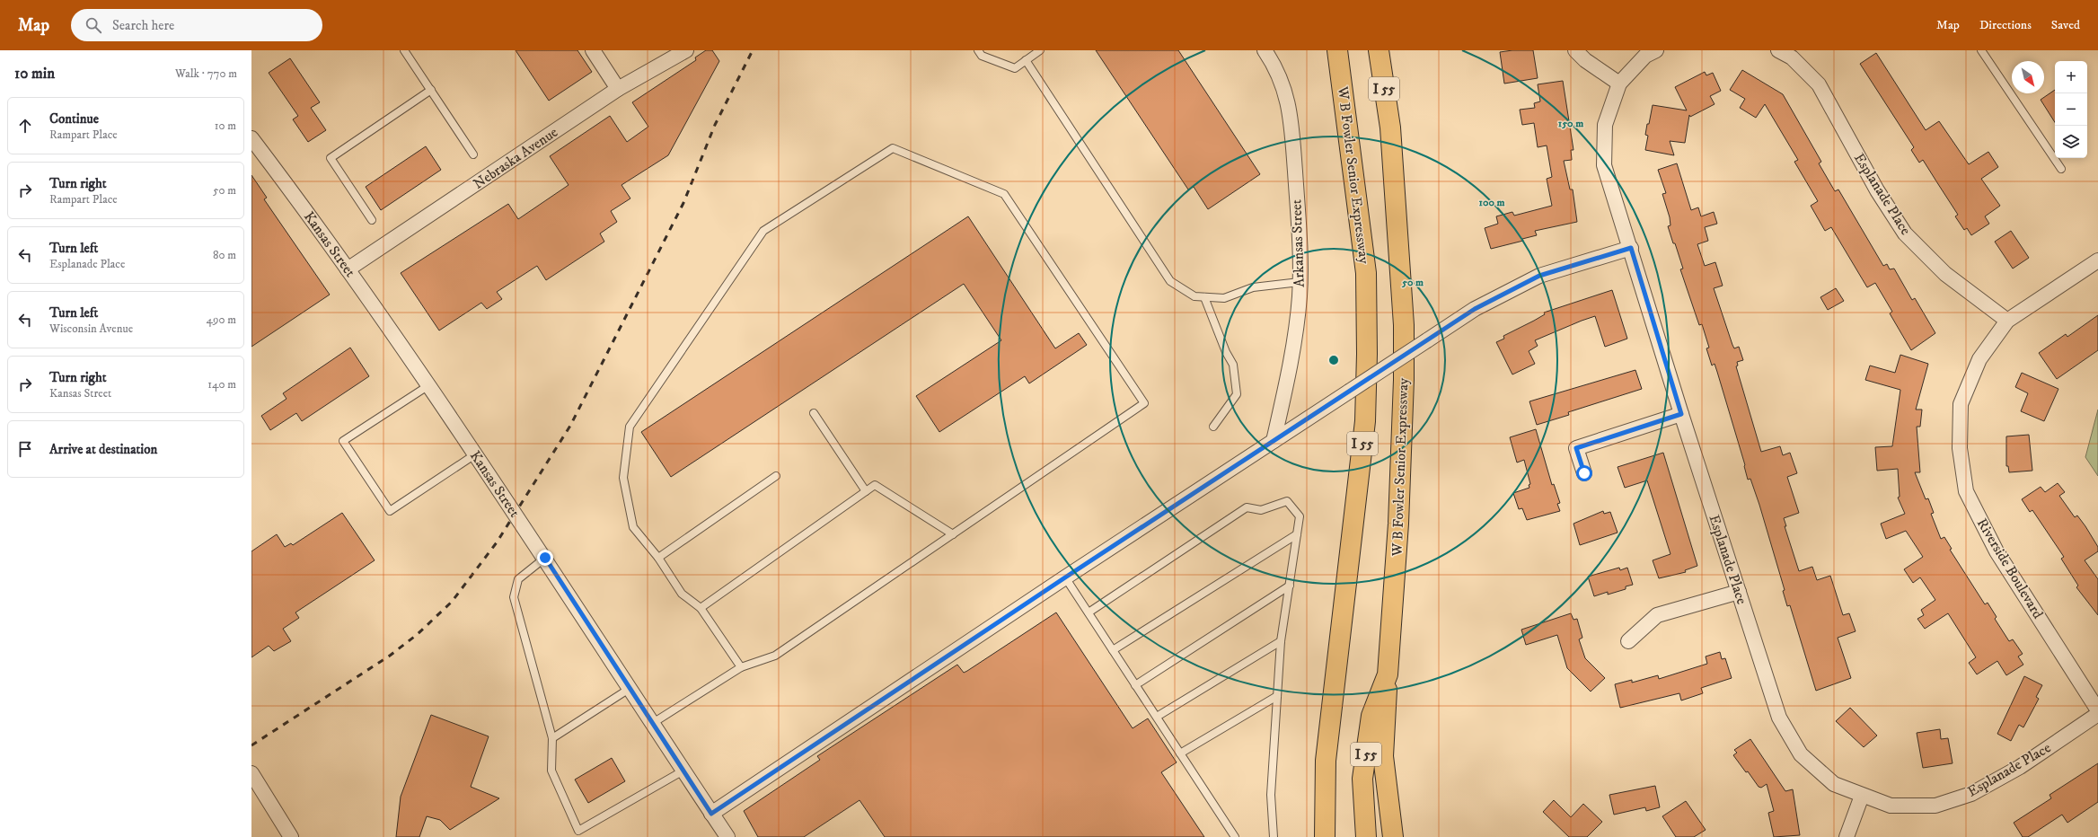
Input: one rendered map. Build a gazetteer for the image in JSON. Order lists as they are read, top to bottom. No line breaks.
{"streets":{"highway":["I 55","W B Fowler Senior Expressway"],"street":["Nebraska Avenue","Esplanade Place","Arkansas Street","Kansas Street","Riverside Boulevard"]},"crossings":[["Nebraska Avenue","Kansas Street"],["Esplanade Place","Riverside Boulevard"]],"north":"bottom right","page":{"header":"Map","search":"Search here","nav":["Map","Directions","Saved"],"heading":["10 min","Walk · 770 m"],"map_buttons":["+","−"],"list":[["Continue","Rampart Place","10 m"],["Turn right","Rampart Place","50 m"],["Turn left","Esplanade Place","80 m"],["Turn left","Wisconsin Avenue","490 m"],["Turn right","Kansas Street","140 m"],"Arrive at destination"]},"rings":["150 m","100 m","50 m"]}
